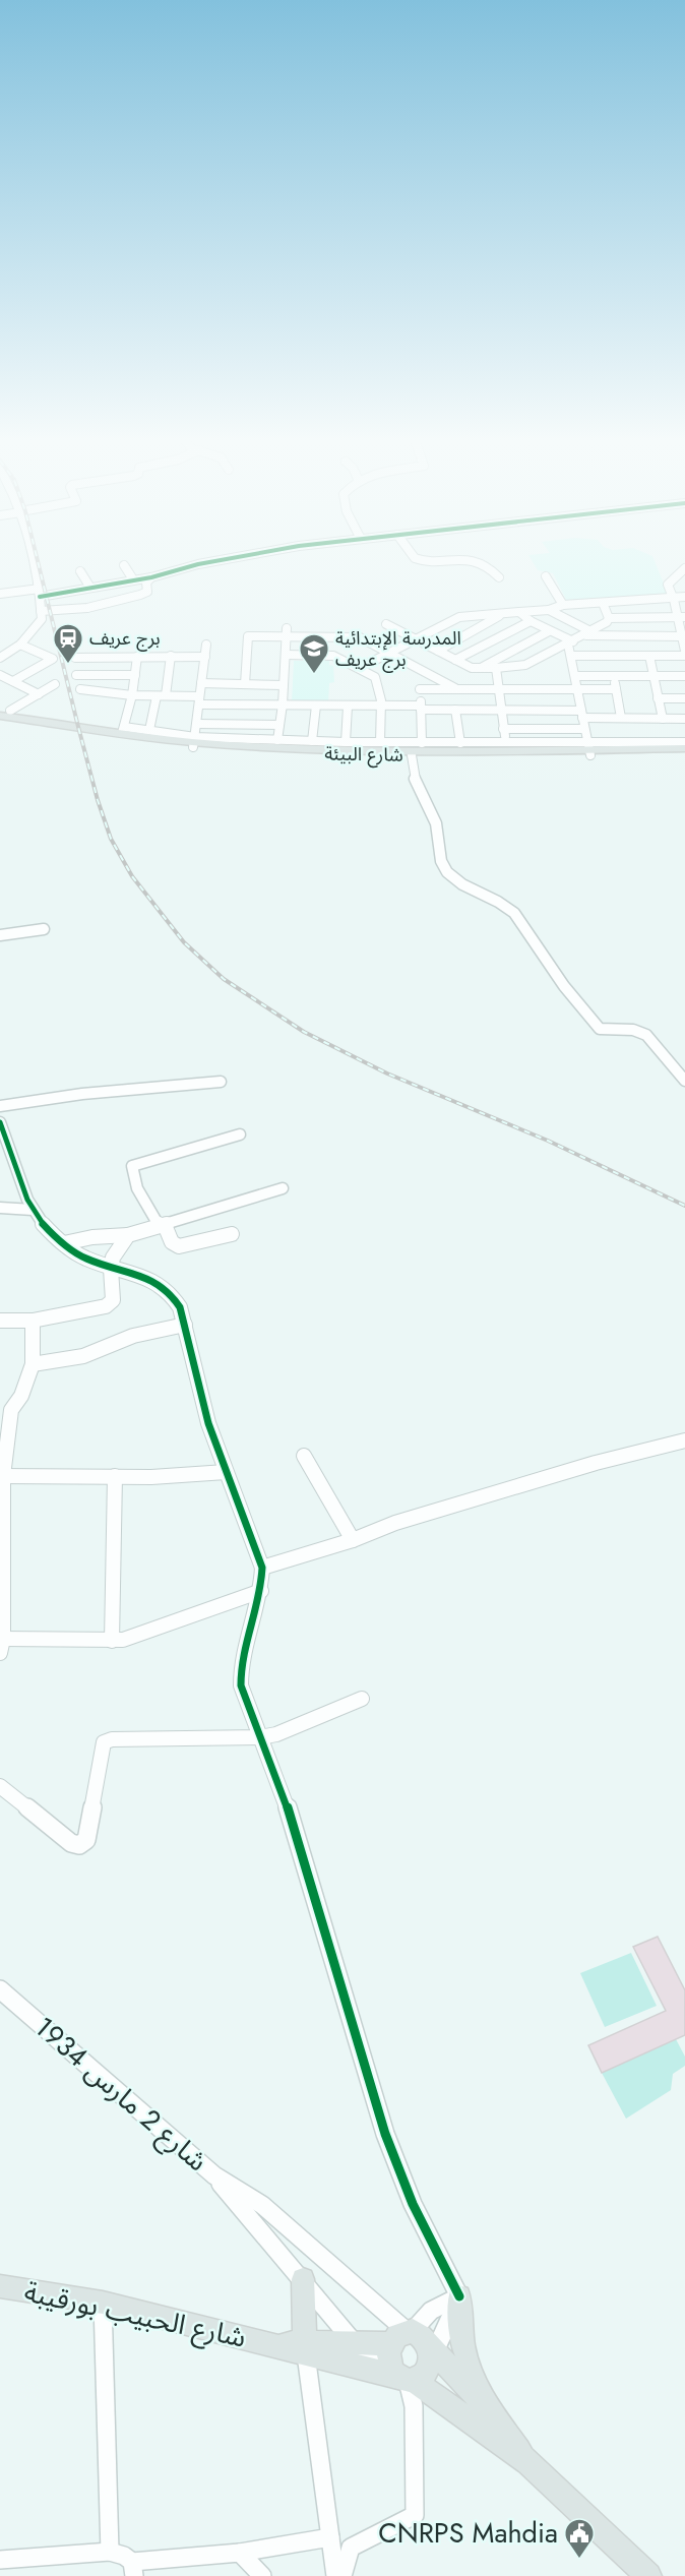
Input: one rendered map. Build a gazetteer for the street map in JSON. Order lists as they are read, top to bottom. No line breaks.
{"streets":{"main road":["شارع البيئة","شارع الحبيب بورقيبة"],"street":["شارع 2 مارس 1934"]},"crossings":[["شارع 2 مارس 1934","شارع الحبيب بورقيبة"]],"places":{"station":["برج عريف"],"school or university":["المدرسة الإبتدائية برج عريف"],"public building":["CNRPS Mahdia"]}}
